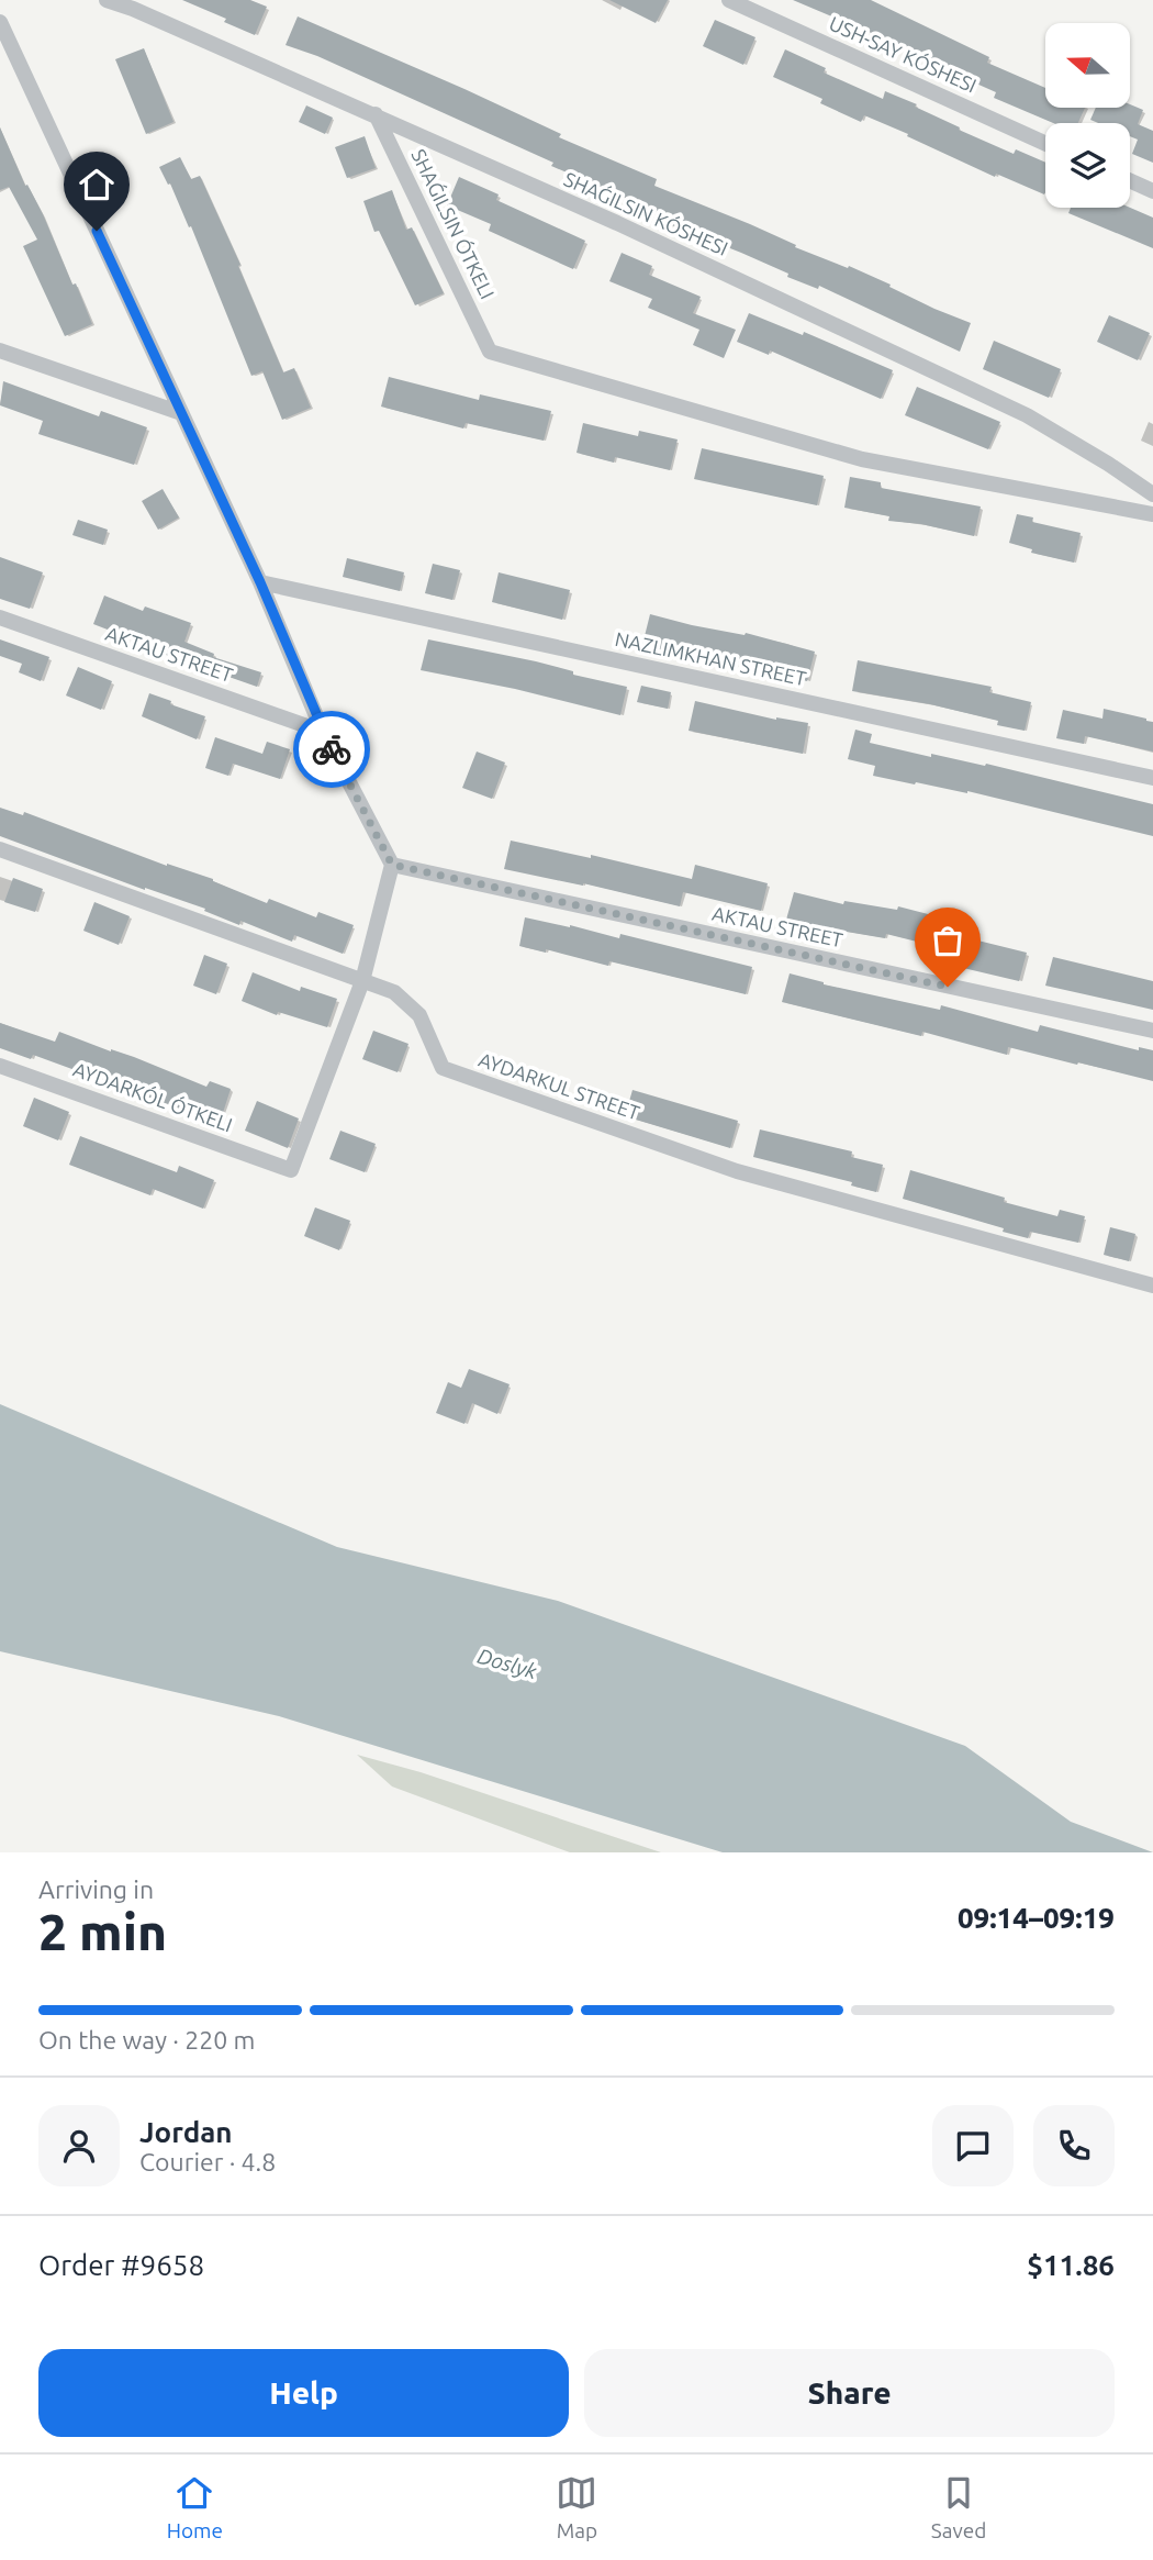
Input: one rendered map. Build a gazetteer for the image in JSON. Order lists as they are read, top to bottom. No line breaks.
{"streets":{"street":["USH-SAY KÓSHESI","AKTAU STREET","NAZLIMKHAN STREET","AYDARKUL STREET","AYDARKÓL ÓTKELI"]},"crossings":[["AYDARKUL STREET","AYDARKÓL ÓTKELI"]],"water":["Doslyk"],"north":"left","page":{"heading":["2 min","Arriving in","09:14–09:19"],"panel":["Jordan","Courier · 4.8","Order #9658","$11.86"],"bar":"On the way · 220 m","buttons":["Help","Share"],"tabs":["Home","Map","Saved"]}}
